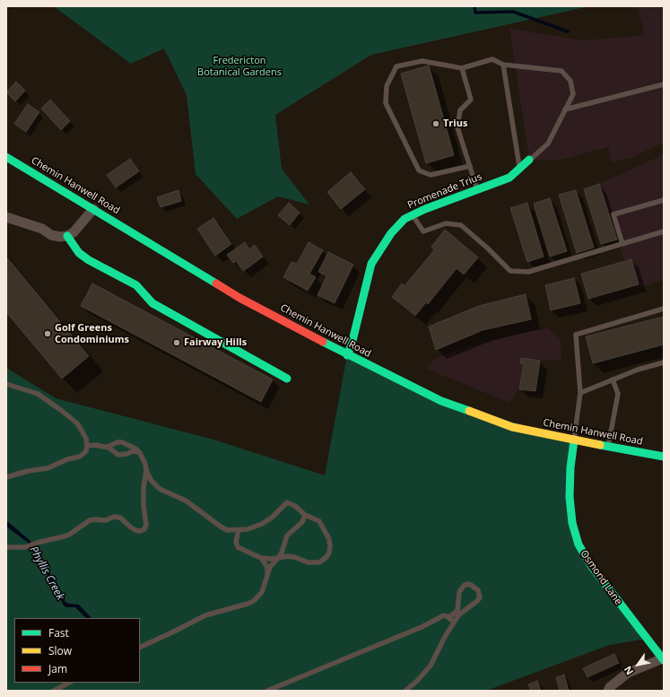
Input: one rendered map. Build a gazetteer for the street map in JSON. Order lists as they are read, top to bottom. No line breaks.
{"streets":{"street":["Chemin Hanwell Road","Promenade Trius","Osmond Lane"]},"crossings":[["Chemin Hanwell Road","Promenade Trius"],["Chemin Hanwell Road","Osmond Lane"]],"water":["Phyllis Creek"],"parks":["Fredericton Botanical Gardens"],"places":["Trius","Golf Greens Condominiums","Fairway Hills"],"legend":["Fast","Slow","Jam"],"north":"bottom left"}
